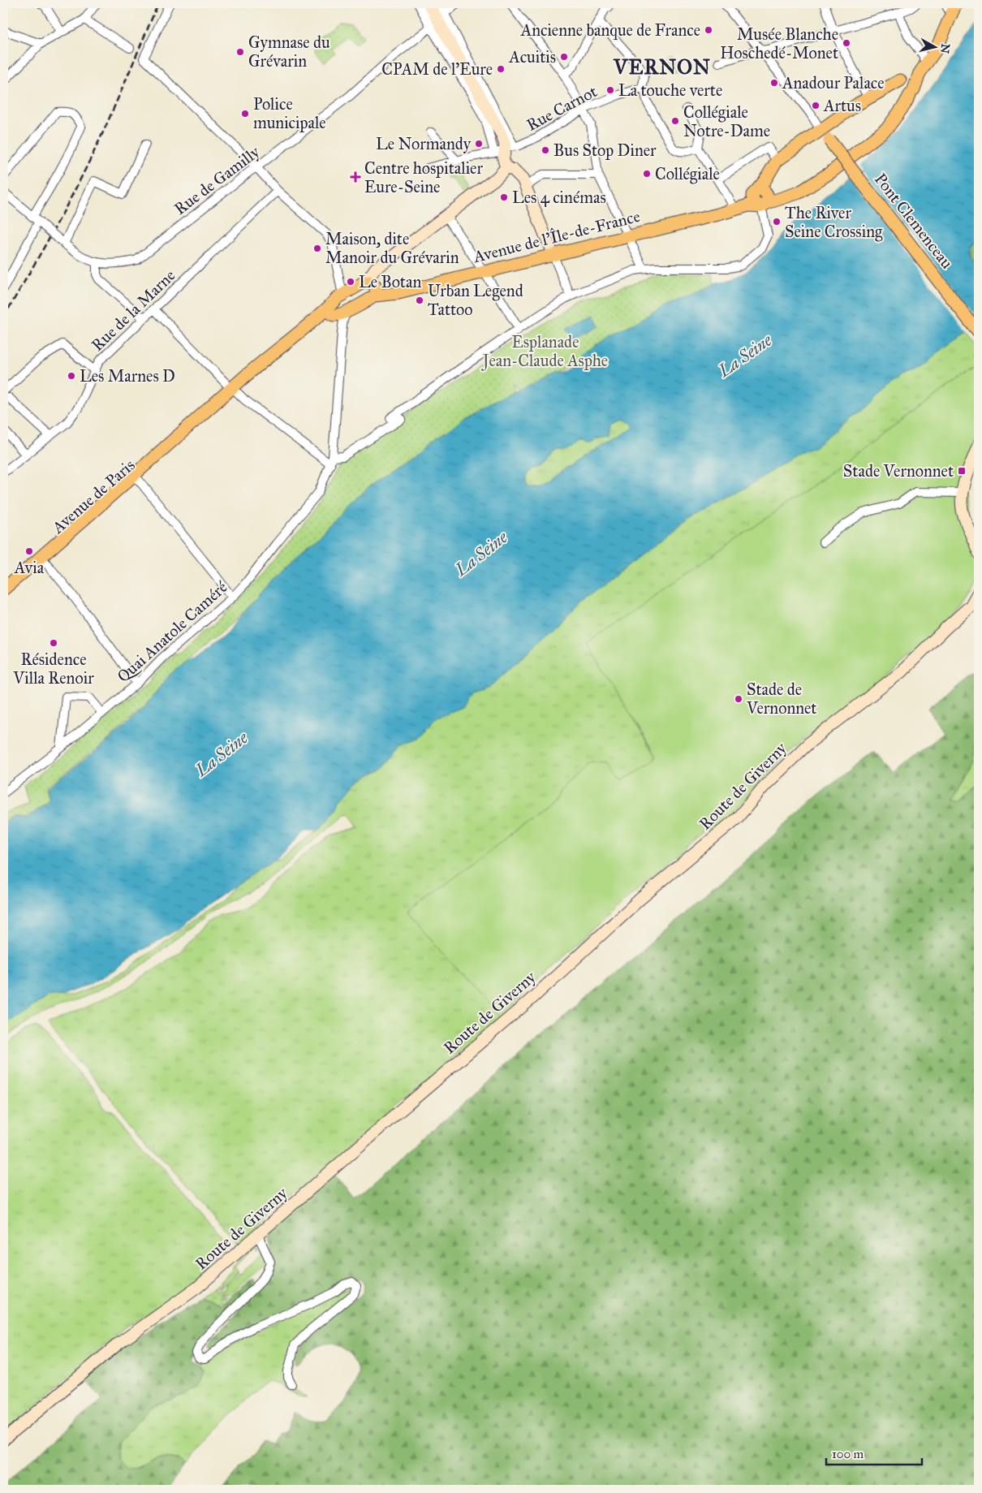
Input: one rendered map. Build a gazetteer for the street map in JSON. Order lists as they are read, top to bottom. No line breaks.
{"streets":{"main road":["Pont Clemenceau","Avenue de l'Île-de-France","Avenue de Paris","Route de Giverny"],"street":["Rue Carnot","Rue de Gamilly","Rue de la Marne","Quai Anatole Caméré"]},"crossings":[["Avenue de l'Île-de-France","Avenue de Paris"],["Avenue de l'Île-de-France","Quai Anatole Caméré"]],"districts":["VERNON"],"water":["La Seine"],"parks":["Esplanade Jean-Claude Asphe"],"places":{"other":["Ancienne banque de France","Musée Blanche Hoschedé-Monet","Gymnase du Grévarin","Acuitis","CPAM de l'Eure","Anadour Palace","La touche verte","Artus","Police municipale","Collégiale Notre-Dame","Le Normandy","Bus Stop Diner","Collégiale","Les 4 cinémas","The River Seine Crossing","Maison, dite Manoir du Grévarin","Le Botan","Urban Legend Tattoo","Les Marnes D","Avia","Résidence Villa Renoir","Stade de Vernonnet"],"health":["Centre hospitalier Eure-Seine"],"transit":["Stade Vernonnet"]},"scale_bar":"100 m","north":"right"}
